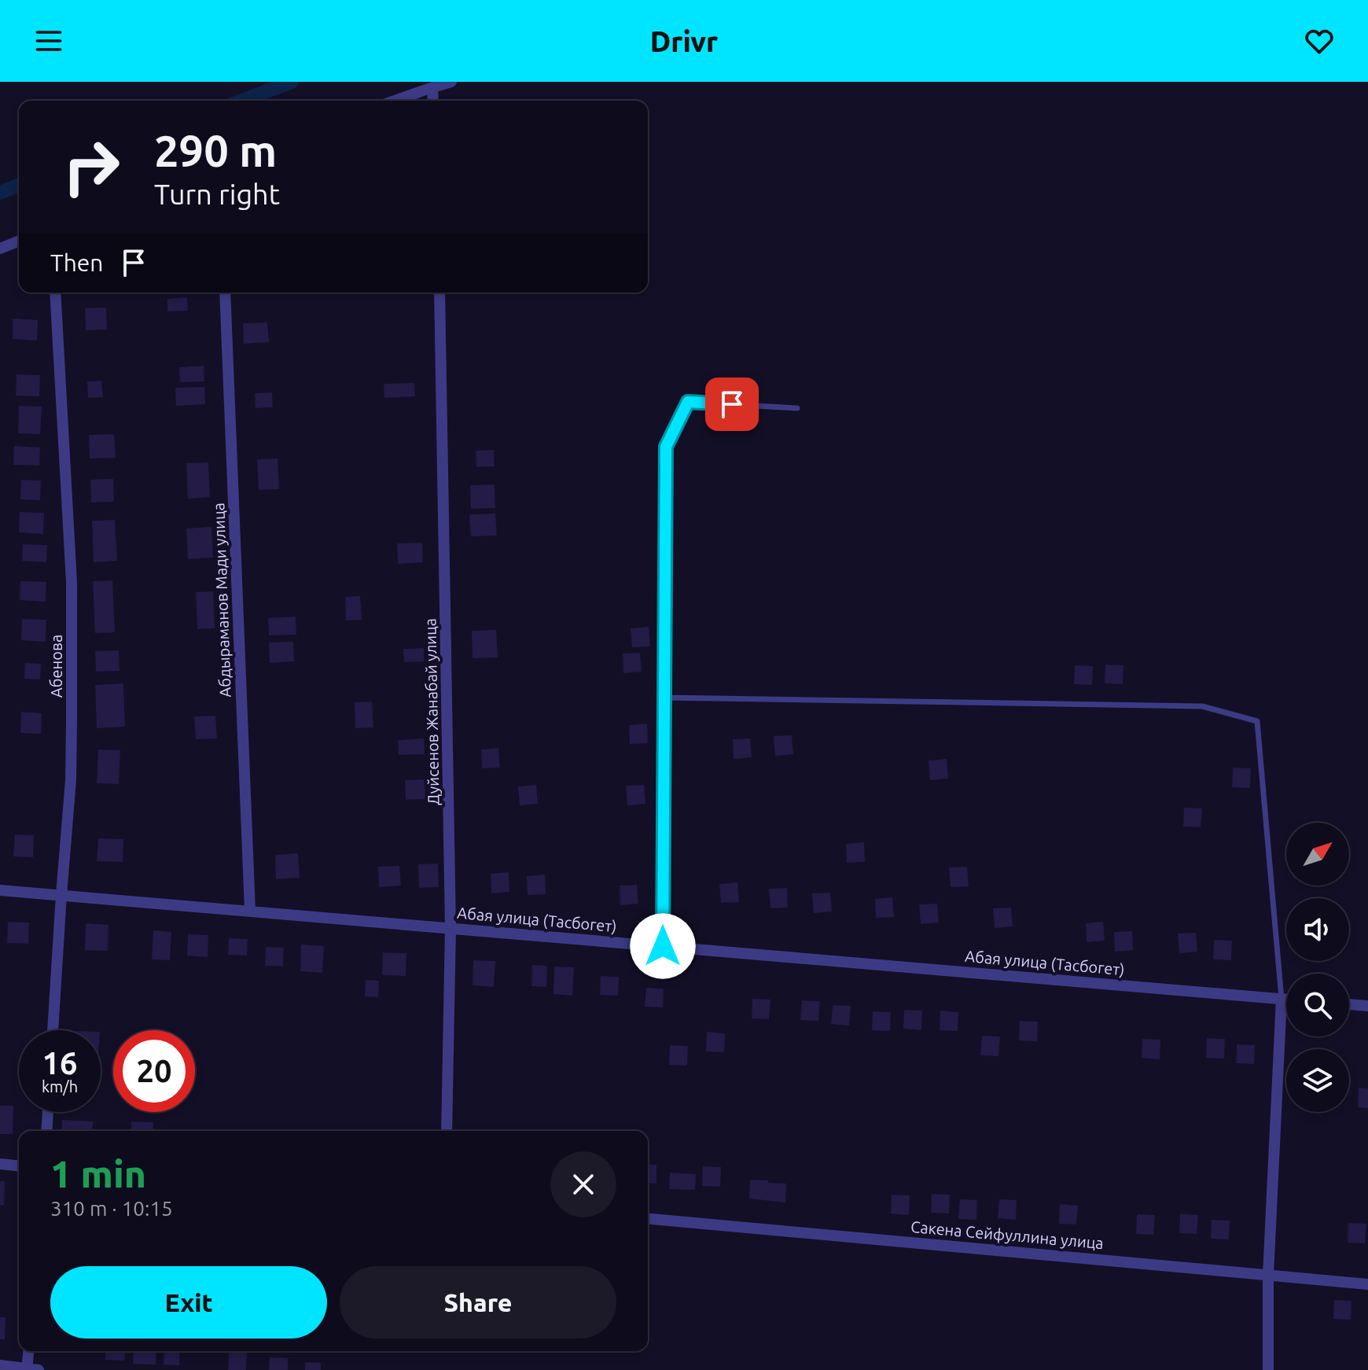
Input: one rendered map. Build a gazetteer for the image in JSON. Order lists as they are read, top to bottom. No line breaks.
{"streets":{"street":["Абдыраманов Мади улица","Абенова","Дуйсенов Жанабай улица","Абая улица (Тасбогет)","Сакена Сейфуллина улица"]},"crossings":[["Абдыраманов Мади улица","Абая улица (Тасбогет)"],["Абенова","Абая улица (Тасбогет)"],["Дуйсенов Жанабай улица","Абая улица (Тасбогет)"]],"north":"top right","page":{"header":"Drivr","turn":["290 m","Turn right"],"then":"Then","speed":"16 km/h","limit":"20","heading":["1 min","310 m · 10:15"],"buttons":["Exit","Share"]}}
